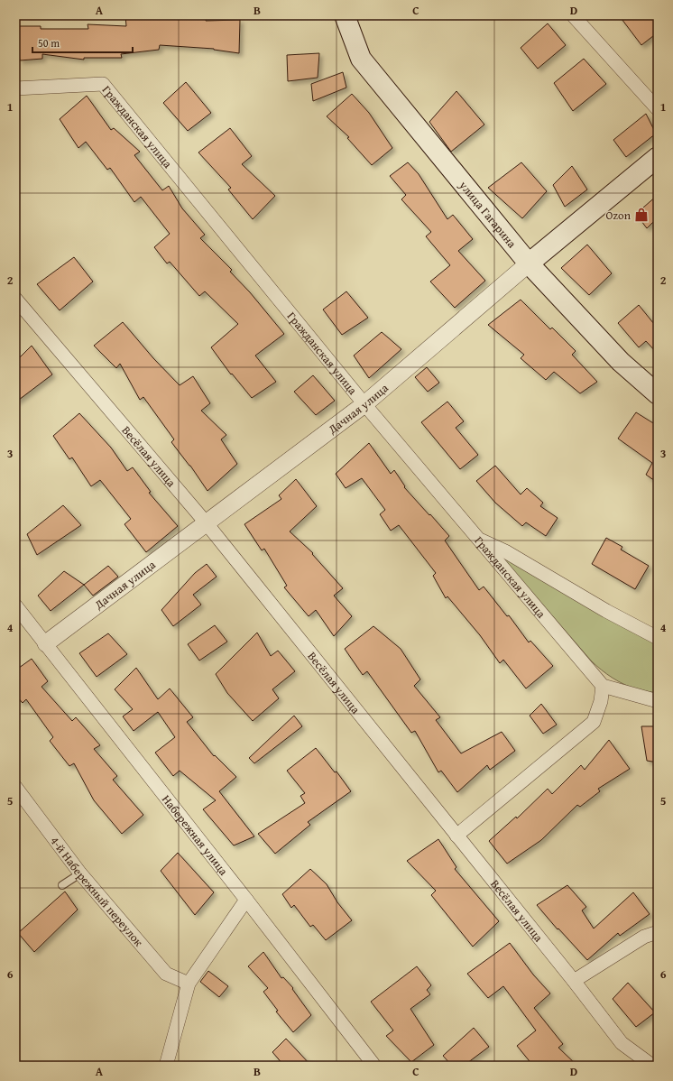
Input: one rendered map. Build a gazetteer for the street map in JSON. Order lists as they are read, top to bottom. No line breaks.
{"streets":{"main road":["улица Гагарина","Дачная улица"],"street":["Гражданская улица","Весёлая улица","Набережная улица","4-й Набережный переулок"]},"crossings":[["Гражданская улица","Дачная улица"],["улица Гагарина","Дачная улица"],["Дачная улица","Весёлая улица"],["Дачная улица","Набережная улица"]],"places":{"shop":["Ozon"]},"scale_bar":"50 m","grid":{"columns":["A","B","C","D"],"rows":["1","2","3","4","5","6"]}}
